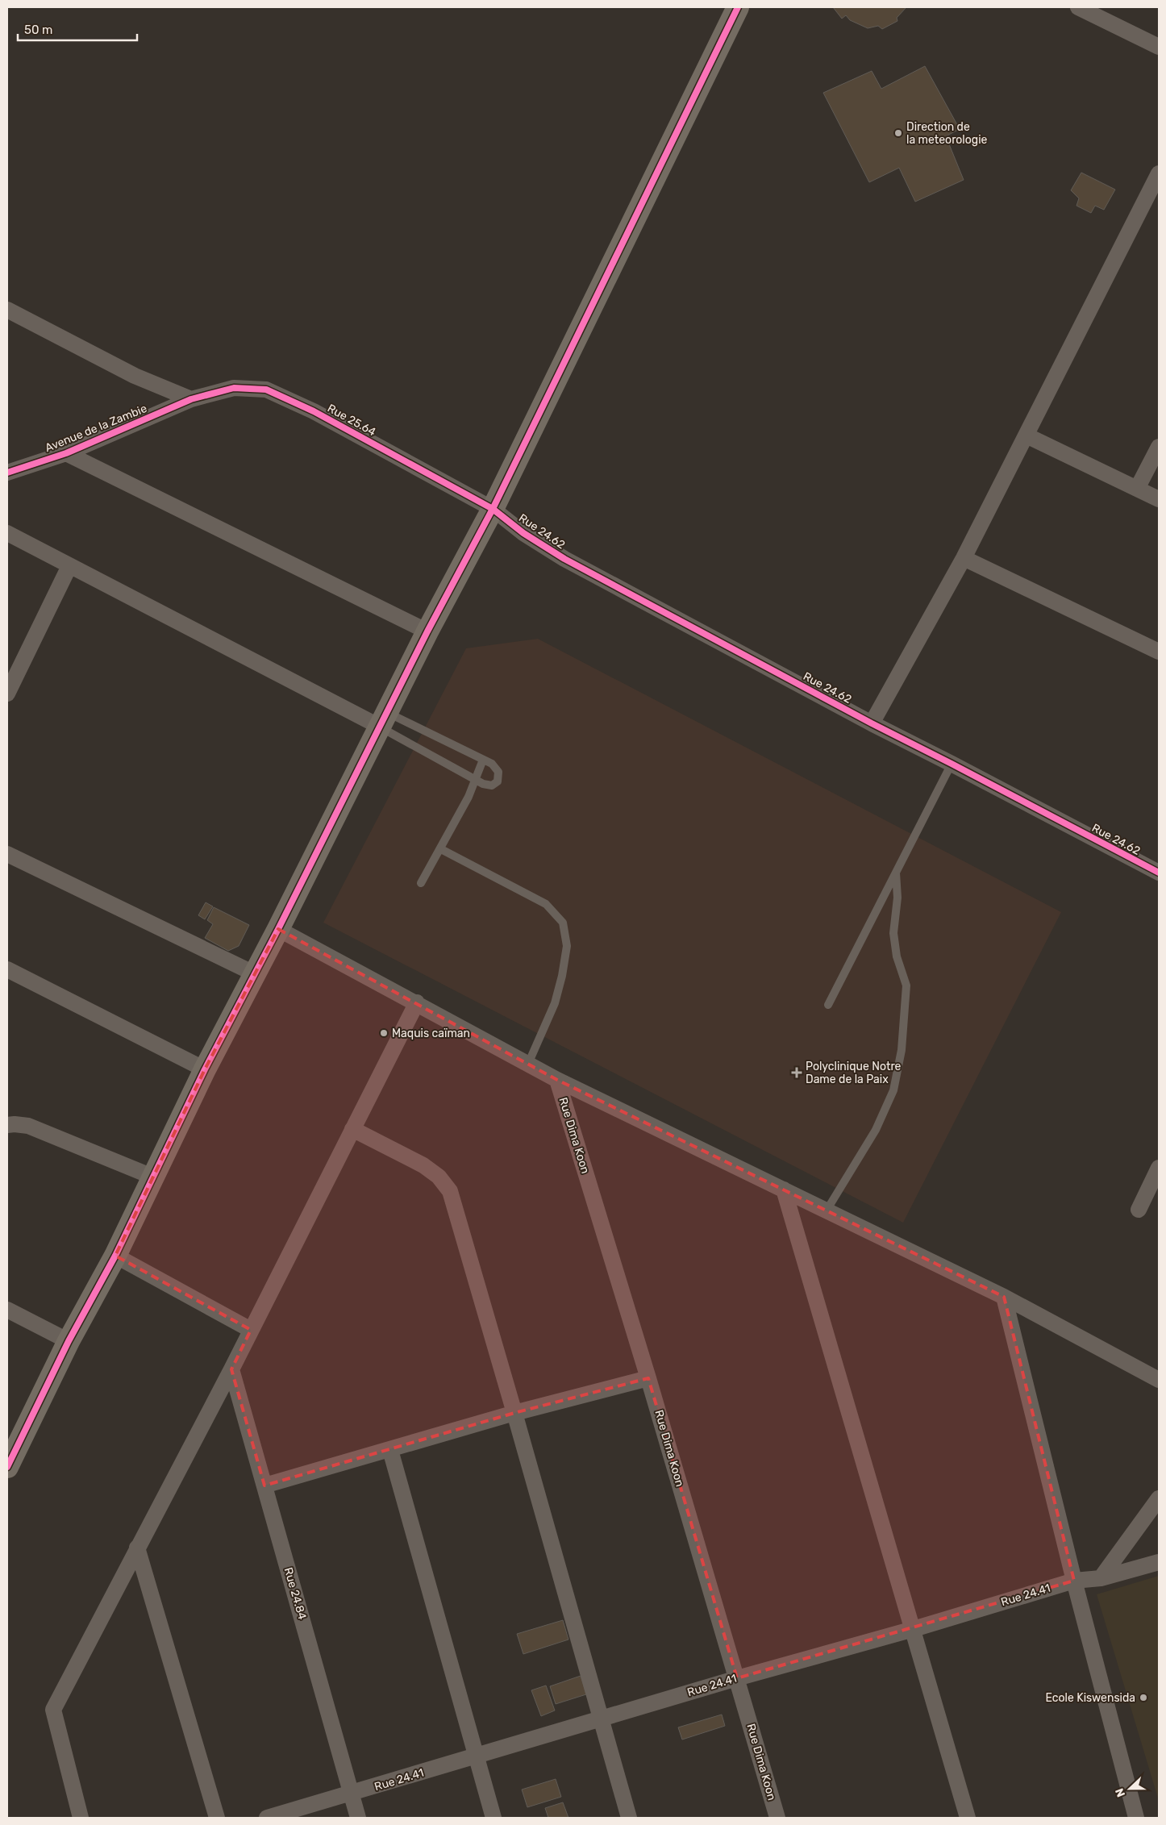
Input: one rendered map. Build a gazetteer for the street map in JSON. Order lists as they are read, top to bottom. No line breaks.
{"streets":{"street":["Rue 25.64","Avenue de la Zambie","Rue 24.62","Rue Dima Koon","Rue 24.84","Rue 24.41"]},"crossings":[["Rue 25.64","Avenue de la Zambie"],["Rue 25.64","Rue 24.62"],["Rue Dima Koon","Rue 24.41"],["Rue 24.84","Rue 24.41"]],"places":{"other":["Direction de la meteorologie","Maquis caïman","Ecole Kiswensida"],"health":["Polyclinique Notre Dame de la Paix"]},"scale_bar":"50 m","north":"left"}
